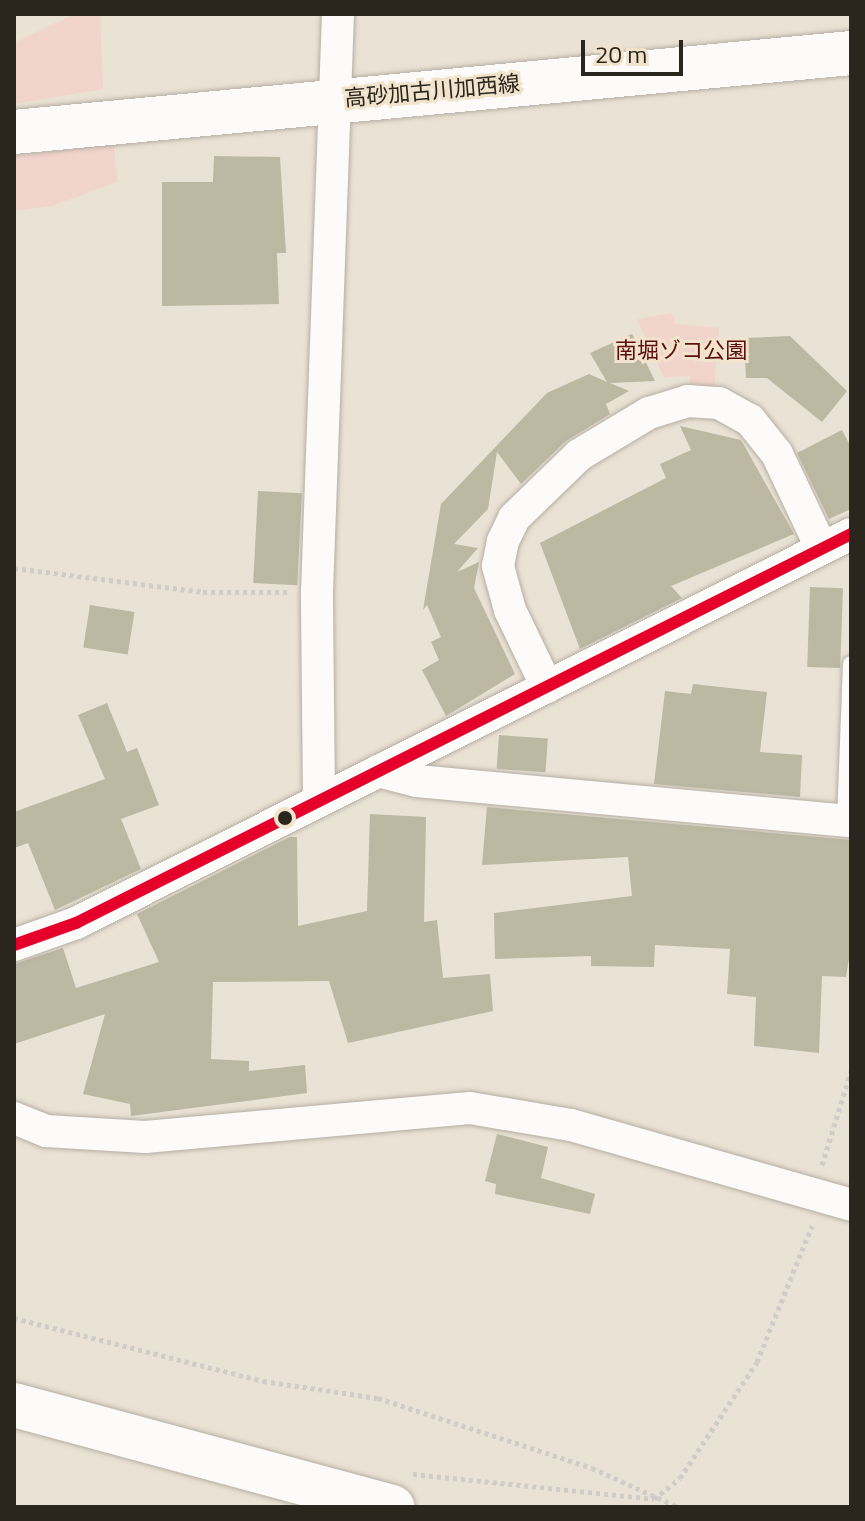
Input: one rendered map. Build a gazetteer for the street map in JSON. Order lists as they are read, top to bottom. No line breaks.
{"streets":{"main road":["高砂加古川加西線"]},"parks":["南堀ゾコ公園"],"scale_bar":"20 m"}
